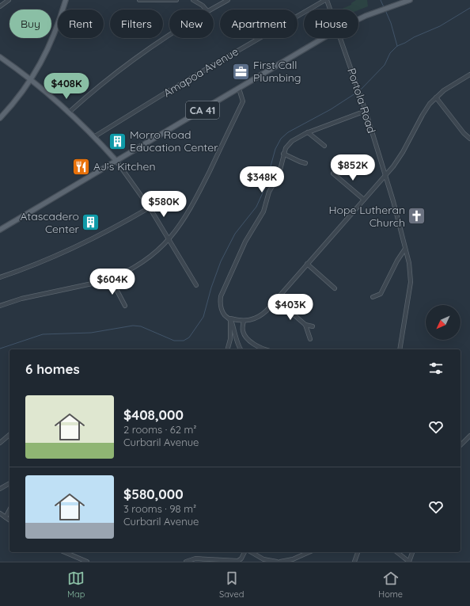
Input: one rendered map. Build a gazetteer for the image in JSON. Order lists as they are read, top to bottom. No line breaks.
{"streets":{"main road":["CA 41"],"street":["Amapoa Avenue","Portola Road"]},"crossings":[["Amapoa Avenue","Portola Road"]],"places":{"office":["First Call Plumbing"],"building":["Morro Road Education Center","Atascadero Center"],"restaurant":["AJ’s Kitchen"],"church":["Hope Lutheran Church"]},"north":"bottom left","page":{"chip":["Buy","Rent","Filters","New","Apartment","House"],"price":["$408K","$852K","$348K","$580K","$604K","$403K"],"heading":"6 homes","list":[{"name":"$408,000","note":"2 rooms · 62 m² · Curbaril Avenue"},{"name":"$580,000","note":"3 rooms · 98 m² · Curbaril Avenue"}],"tabs":["Map","Saved","Home"]}}
